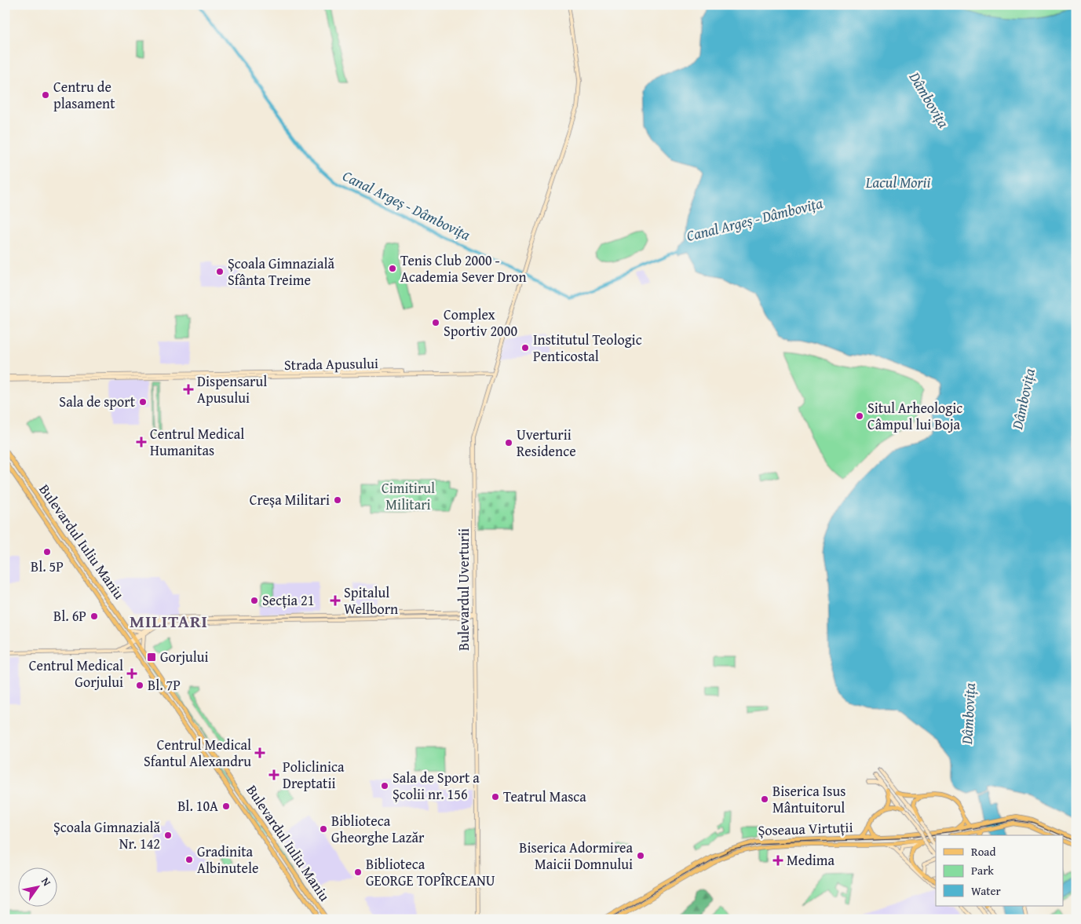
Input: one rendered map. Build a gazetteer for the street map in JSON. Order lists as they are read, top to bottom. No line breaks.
{"streets":{"main road":["Strada Apusului","Bulevardul Iuliu Maniu","Bulevardul Uverturii","Șoseaua Virtuții"]},"crossings":[["Strada Apusului","Bulevardul Uverturii"]],"districts":["MILITARI"],"water":["Dâmbovița","Lacul Morii","Canal Argeș - Dâmbovița"],"parks":["Cimitirul Militari"],"places":{"other":["Centru de plasament","Tenis Club 2000 - Academia Sever Dron","Școala Gimnazială Sfânta Treime","Complex Sportiv 2000","Institutul Teologic Penticostal","Sala de sport","Situl Arheologic Câmpul lui Boja","Uverturii Residence","Creșa Militari","Bl. 5P","Secția 21","Bl. 6P","Bl. 7P","Sala de Sport a Școlii nr. 156","Teatrul Masca","Biserica Isus Mântuitorul","Bl. 10A","Biblioteca Gheorghe Lazăr","Școala Gimnazială Nr. 142","Biserica Adormirea Maicii Domnului","Gradinita Albinutele","Biblioteca GEORGE TOPÎRCEANU"],"health":["Dispensarul Apusului","Centrul Medical Humanitas","Spitalul Wellborn","Centrul Medical Gorjului","Centrul Medical Sfantul Alexandru","Policlinica Dreptatii","Medima"],"transit":["Gorjului"]},"legend":["Road","Park","Water"],"north":"top right"}
